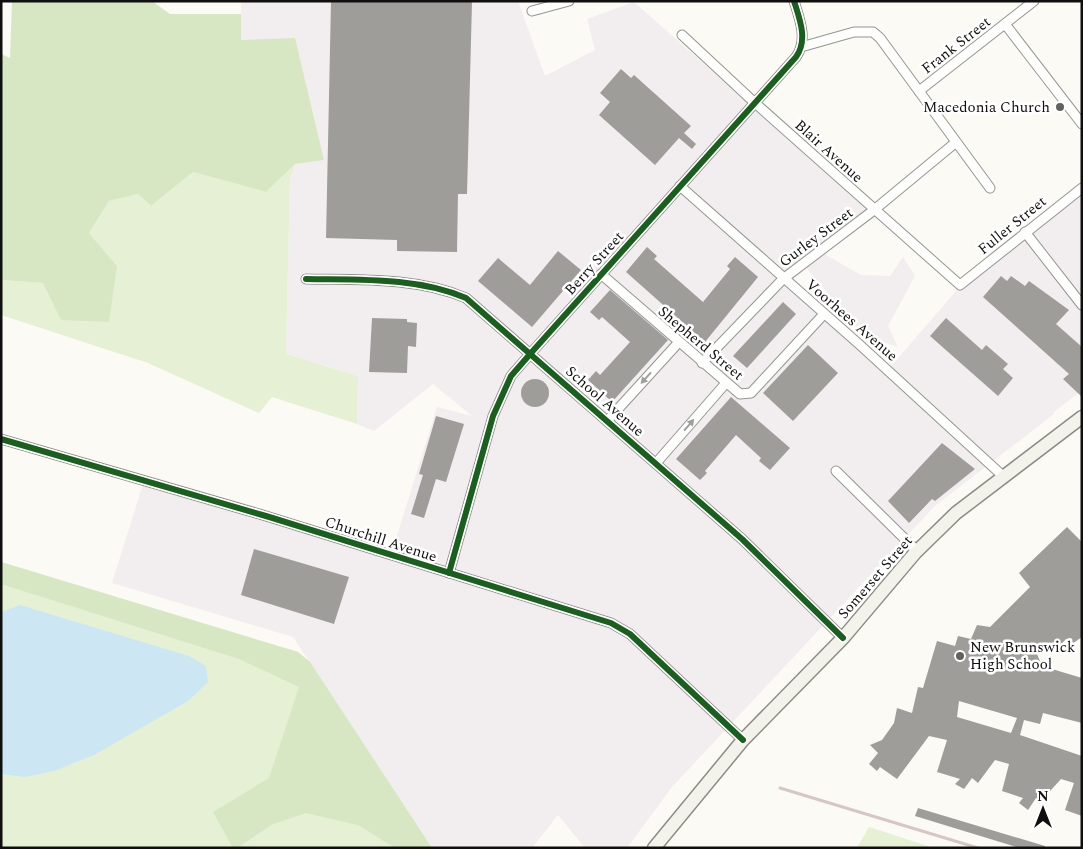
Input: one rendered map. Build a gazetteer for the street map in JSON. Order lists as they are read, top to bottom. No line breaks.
{"streets":{"main road":["Somerset Street"],"street":["Frank Street","Blair Avenue","Fuller Street","Gurley Street","Berry Street","Voorhees Avenue","Shepherd Street","School Avenue","Churchill Avenue"]},"crossings":[["Blair Avenue","Fuller Street"],["Blair Avenue","Gurley Street"],["Blair Avenue","Berry Street"],["Gurley Street","Voorhees Avenue"],["Gurley Street","Shepherd Street"],["Berry Street","Voorhees Avenue"],["Berry Street","Shepherd Street"],["Berry Street","School Avenue"],["Berry Street","Churchill Avenue"],["Voorhees Avenue","Shepherd Street"],["Voorhees Avenue","Somerset Street"],["School Avenue","Somerset Street"],["Churchill Avenue","Somerset Street"]],"places":["Macedonia Church","New Brunswick High School"],"north":"top"}
